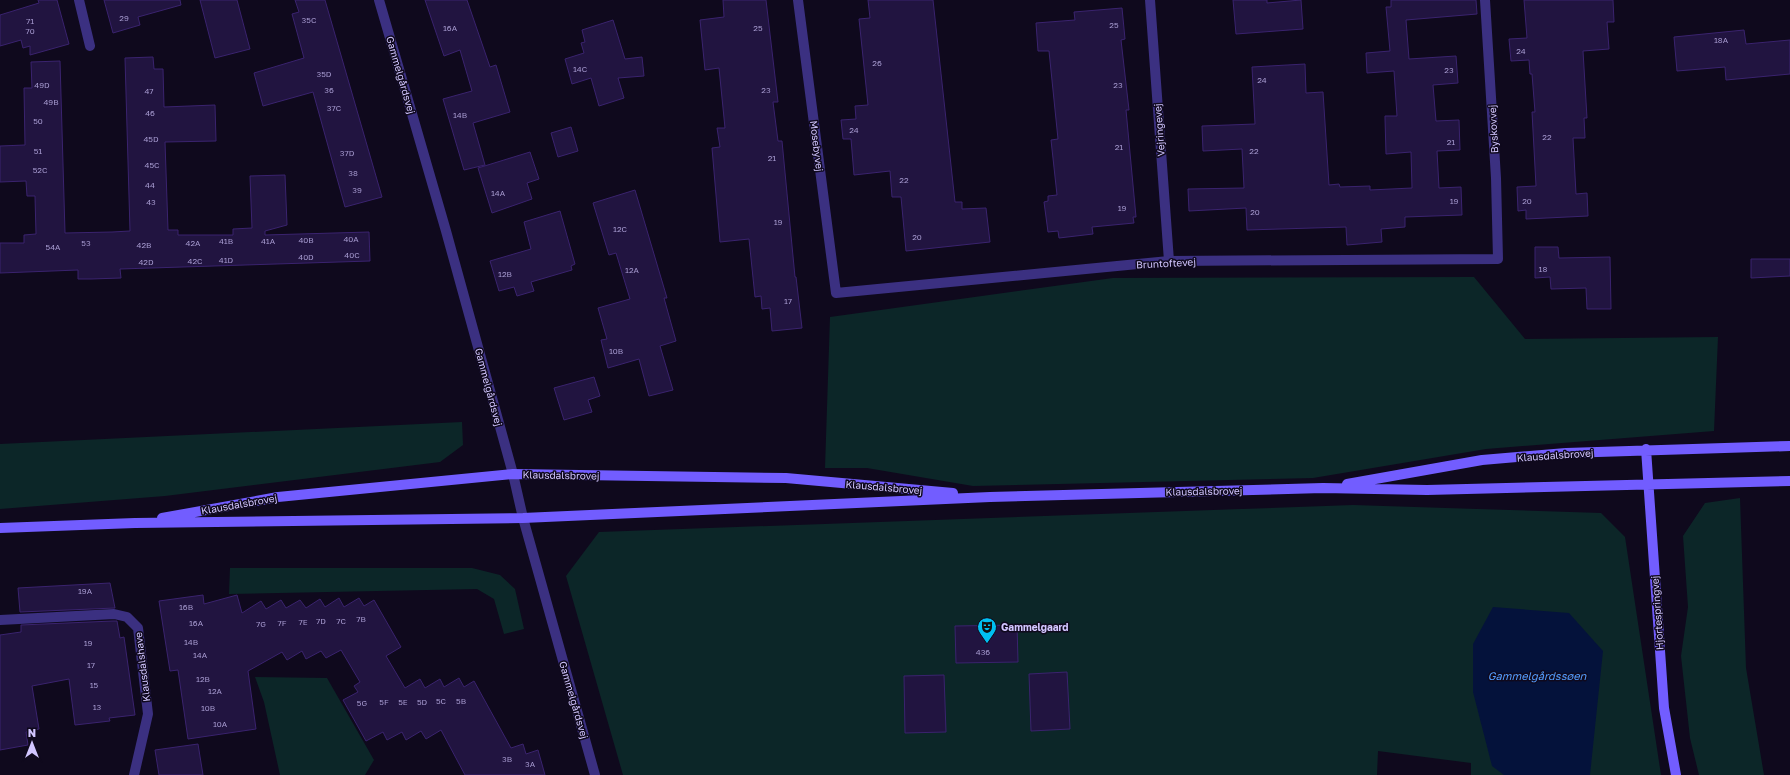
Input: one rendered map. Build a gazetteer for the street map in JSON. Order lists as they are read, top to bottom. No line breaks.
{"streets":{"street":["Gammelgårdsvej","Byskovvej","Vejringevej","Mosebyvej","Bruntoftevej","Klausdalsbrovej","Hjortespringvej","Klausdalshave"]},"crossings":[["Gammelgårdsvej","Klausdalsbrovej"],["Byskovvej","Bruntoftevej"],["Vejringevej","Bruntoftevej"],["Mosebyvej","Bruntoftevej"],["Klausdalsbrovej","Hjortespringvej"]],"water":["Gammelgårdssøen"],"places":{"theatre":["Gammelgaard"]},"house_numbers":["29","35C","71","25","16A","25","70","18A","24","26","14C","23","35D","24","49D","23","36","23","47","49B","37C","46","14B","50","24","22","45D","21","21","51","22","37D","21","45C","52C","38","22","44","39","14A","19","20","43","19","20","19","12C","20","40A","40B","41B","41A","53","42A","42B","54A","40C","40D","41D","42C","42D","18","12A","12B","17","10B","19A","16B","7B","7D","7C","7E","16A","7F","7G","14B","19","436","14A","17","12B","15","12A","5C","5B","5F","5E","5D","5G","13","10B","10A","3B","3A"],"north":"top"}
